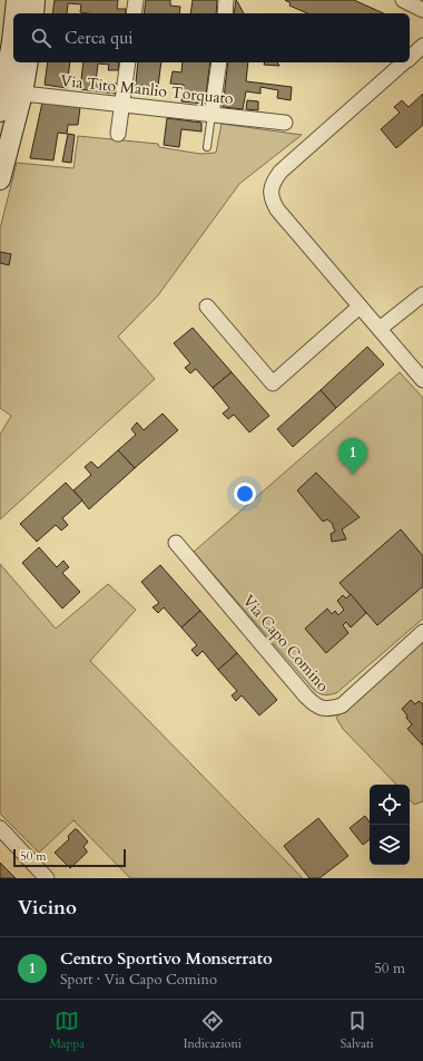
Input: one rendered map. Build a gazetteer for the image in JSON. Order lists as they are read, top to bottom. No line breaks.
{"streets":{"street":["Via Tito Manlio Torquato","Via Capo Comino"]},"scale_bar":"50 m","page":{"search":"Cerca qui","pins":"1","scale":"50 m","heading":"Vicino","list":[{"mark":"1","name":"Centro Sportivo Monserrato","note":"Sport · Via Capo Comino","value":"50 m"}],"nav":["Mappa","Indicazioni","Salvati"]}}
